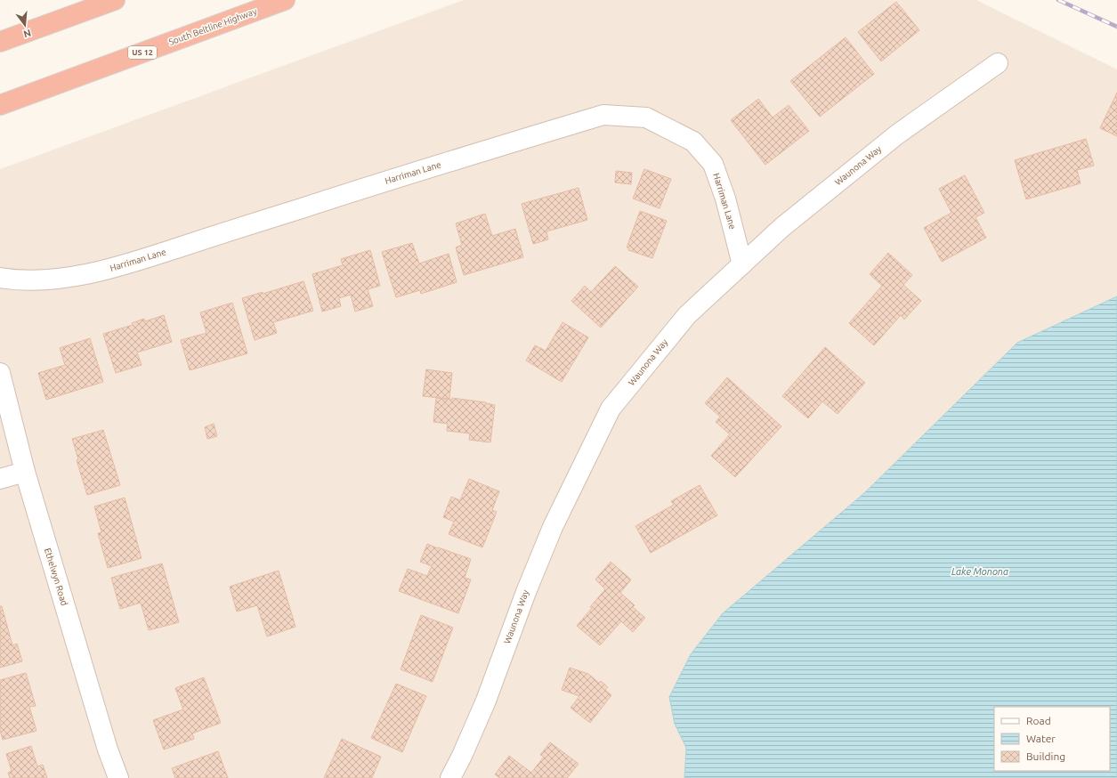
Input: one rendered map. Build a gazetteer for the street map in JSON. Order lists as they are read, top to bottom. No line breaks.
{"streets":{"highway":["South Beltline Highway","US 12"],"street":["Waunona Way","Harriman Lane","Ethelwyn Road"]},"crossings":[["Waunona Way","Harriman Lane"]],"water":["Lake Monona"],"legend":["Road","Water","Building"],"north":"bottom"}
